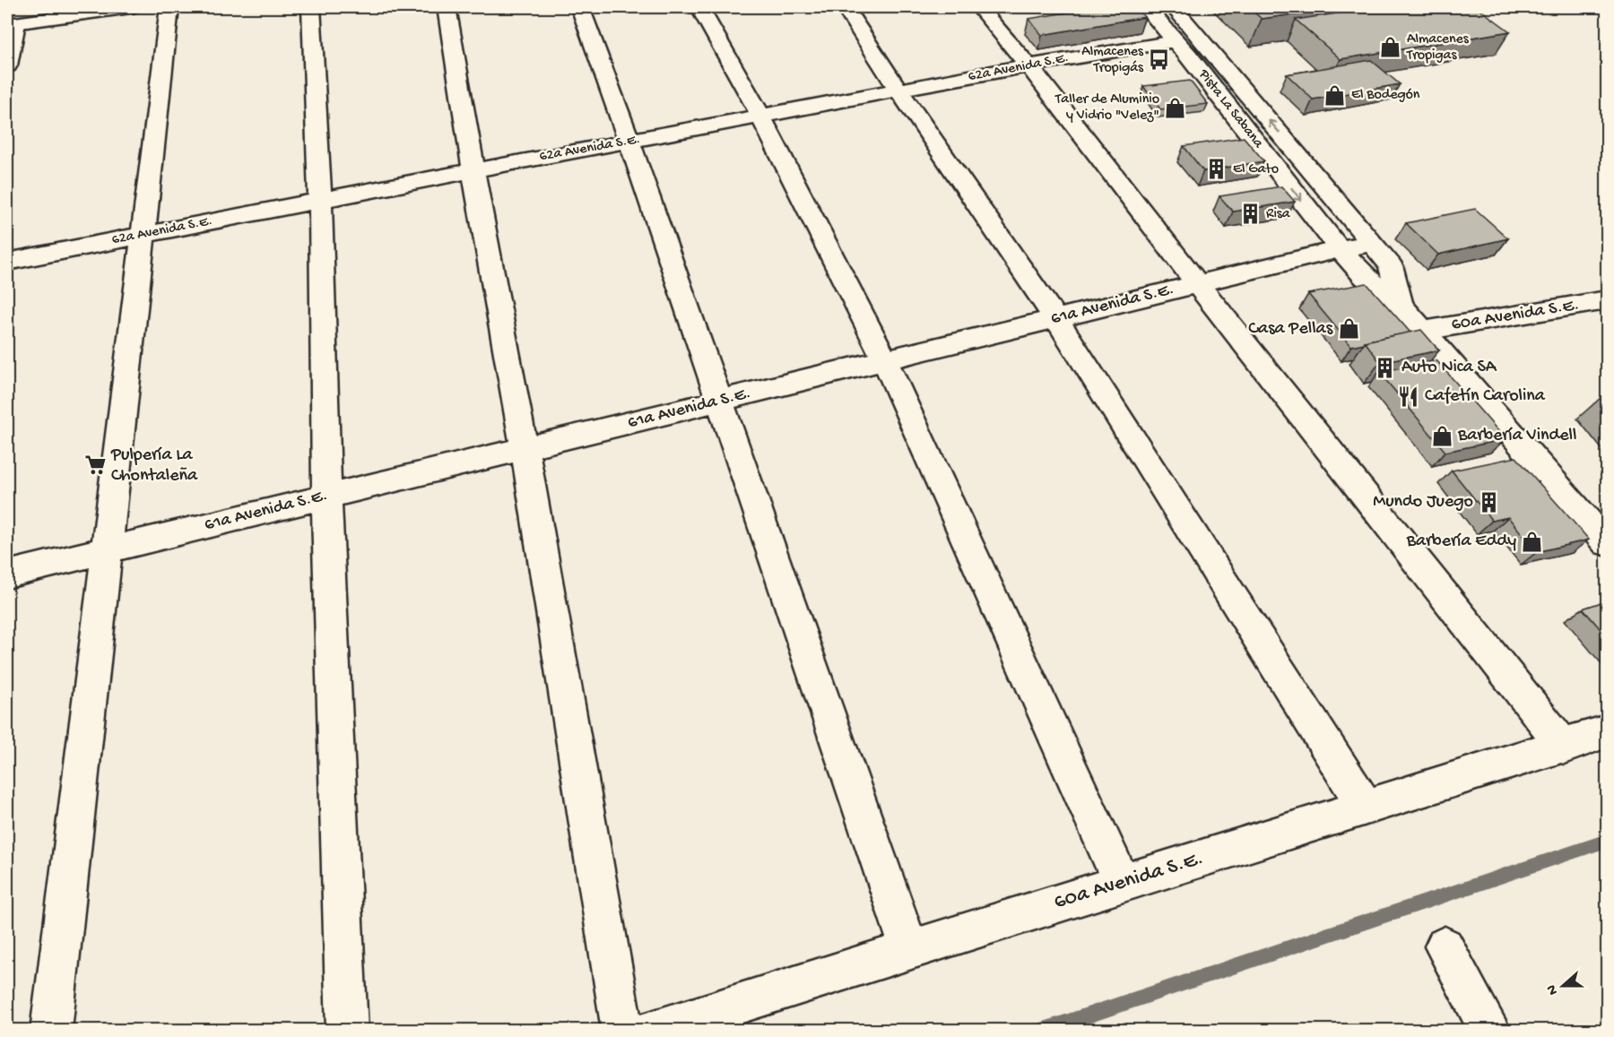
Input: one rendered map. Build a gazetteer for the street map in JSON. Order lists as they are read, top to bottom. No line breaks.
{"streets":{"street":["62a Avenida S.E.","Pista La Sabana","61a Avenida S.E.","60a Avenida S.E."]},"crossings":[["62a Avenida S.E.","Pista La Sabana"],["Pista La Sabana","61a Avenida S.E."],["Pista La Sabana","60a Avenida S.E."]],"places":{"shop":["Almacenes Tropigas","El Bodegón","Taller de Aluminio y Vidrio \"Velez\"","Casa Pellas","Barbería Vindell","Barbería Eddy"],"bus stop":["Almacenes Tropigás"],"building":["El Gato","Risa","Auto Nica SA","Mundo Juego"],"restaurant":["Cafetín Carolina"],"supermarket":["Pulpería La Chontaleña"]},"north":"left"}
